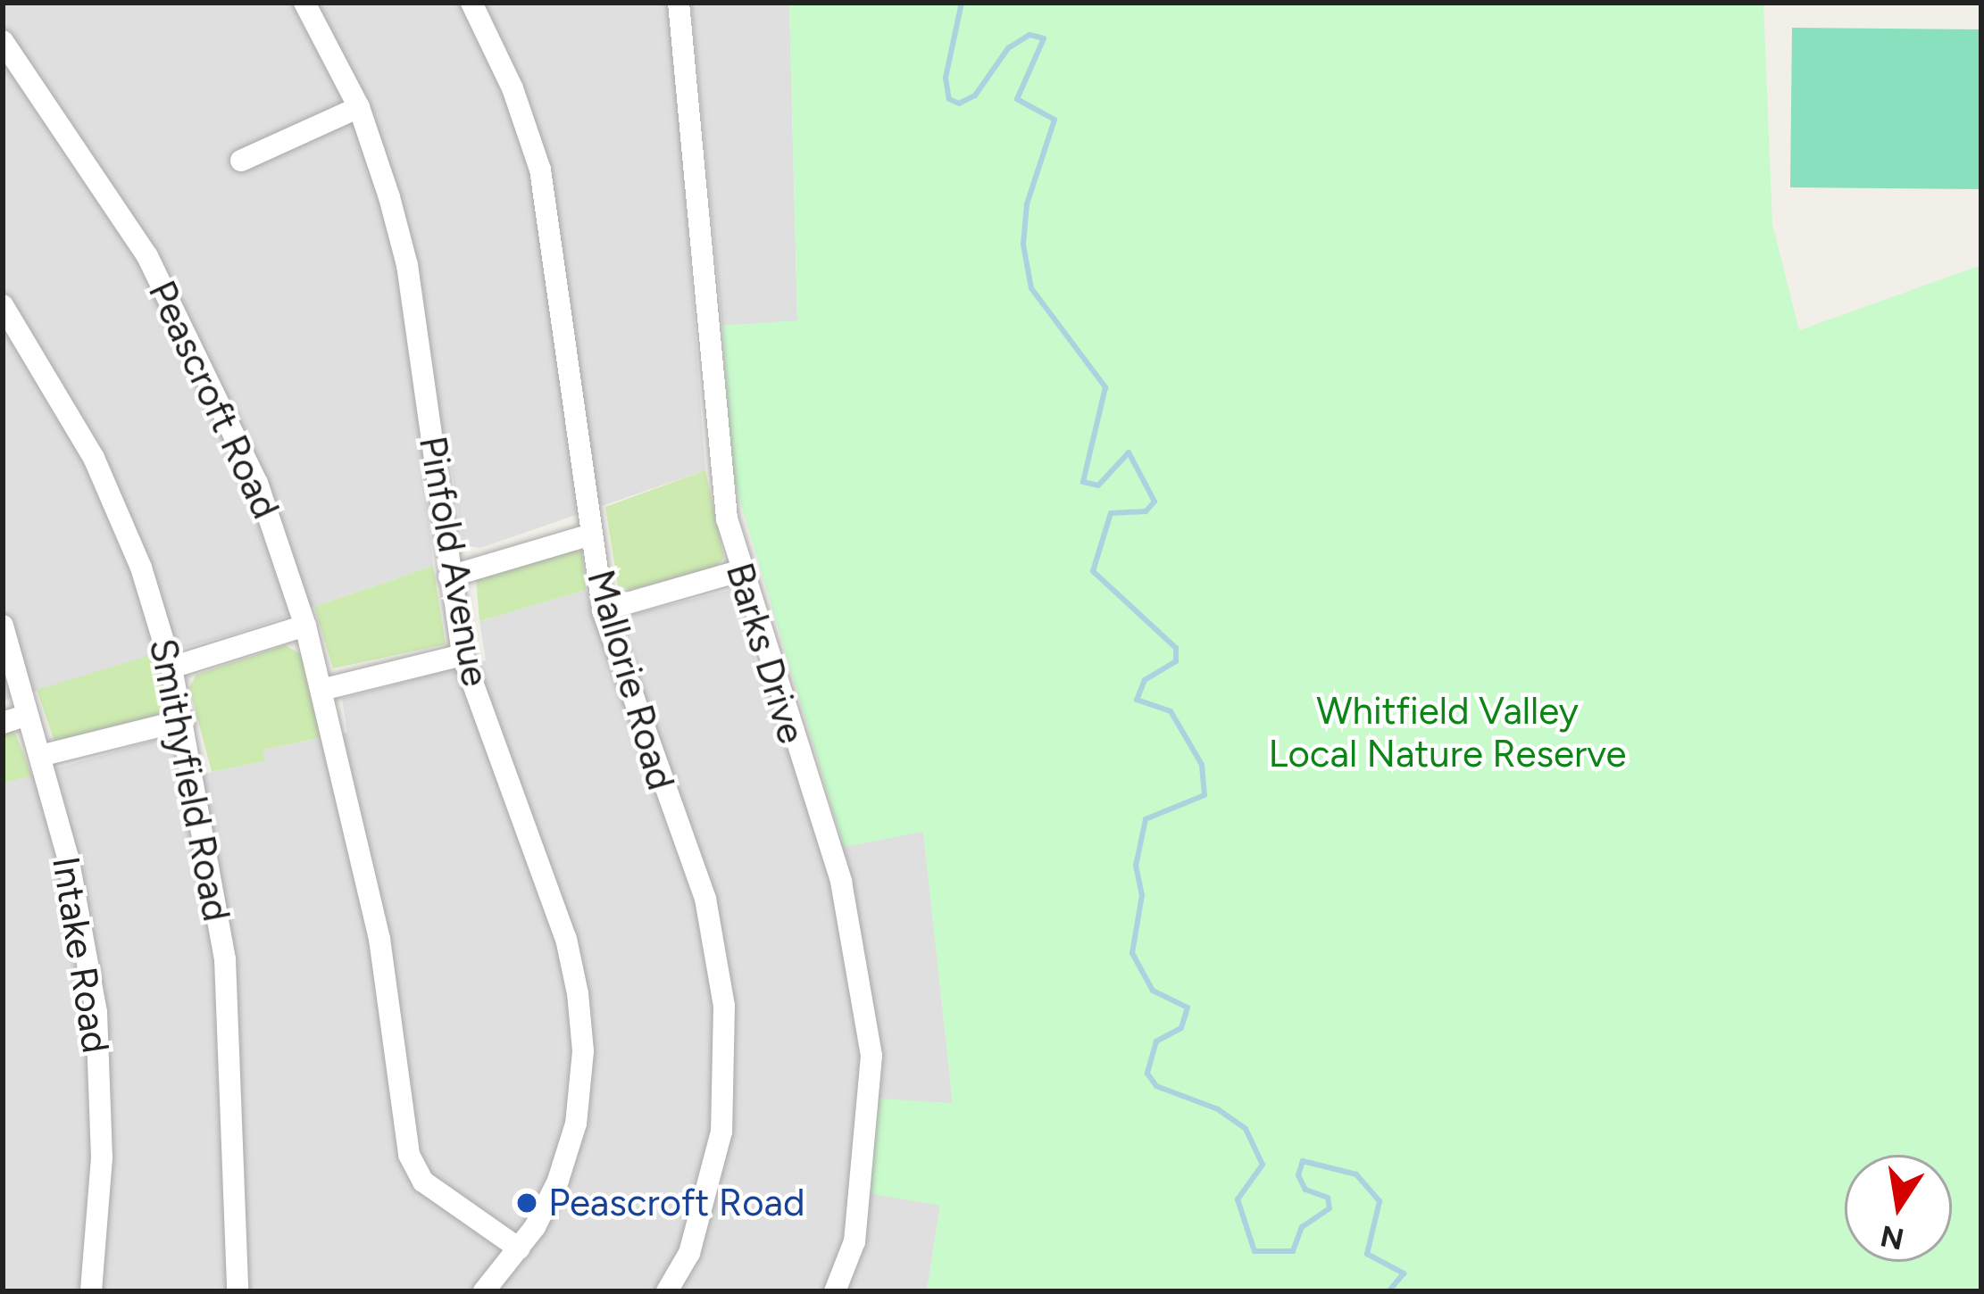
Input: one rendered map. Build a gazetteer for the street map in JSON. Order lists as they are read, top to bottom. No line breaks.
{"streets":{"street":["Peascroft Road","Pinfold Avenue","Barks Drive","Mallorie Road","Smithyfield Road","Intake Road"]},"crossings":[["Peascroft Road","Pinfold Avenue"]],"parks":["Whitfield Valley Local Nature Reserve"],"places":["Peascroft Road"],"north":"bottom"}
